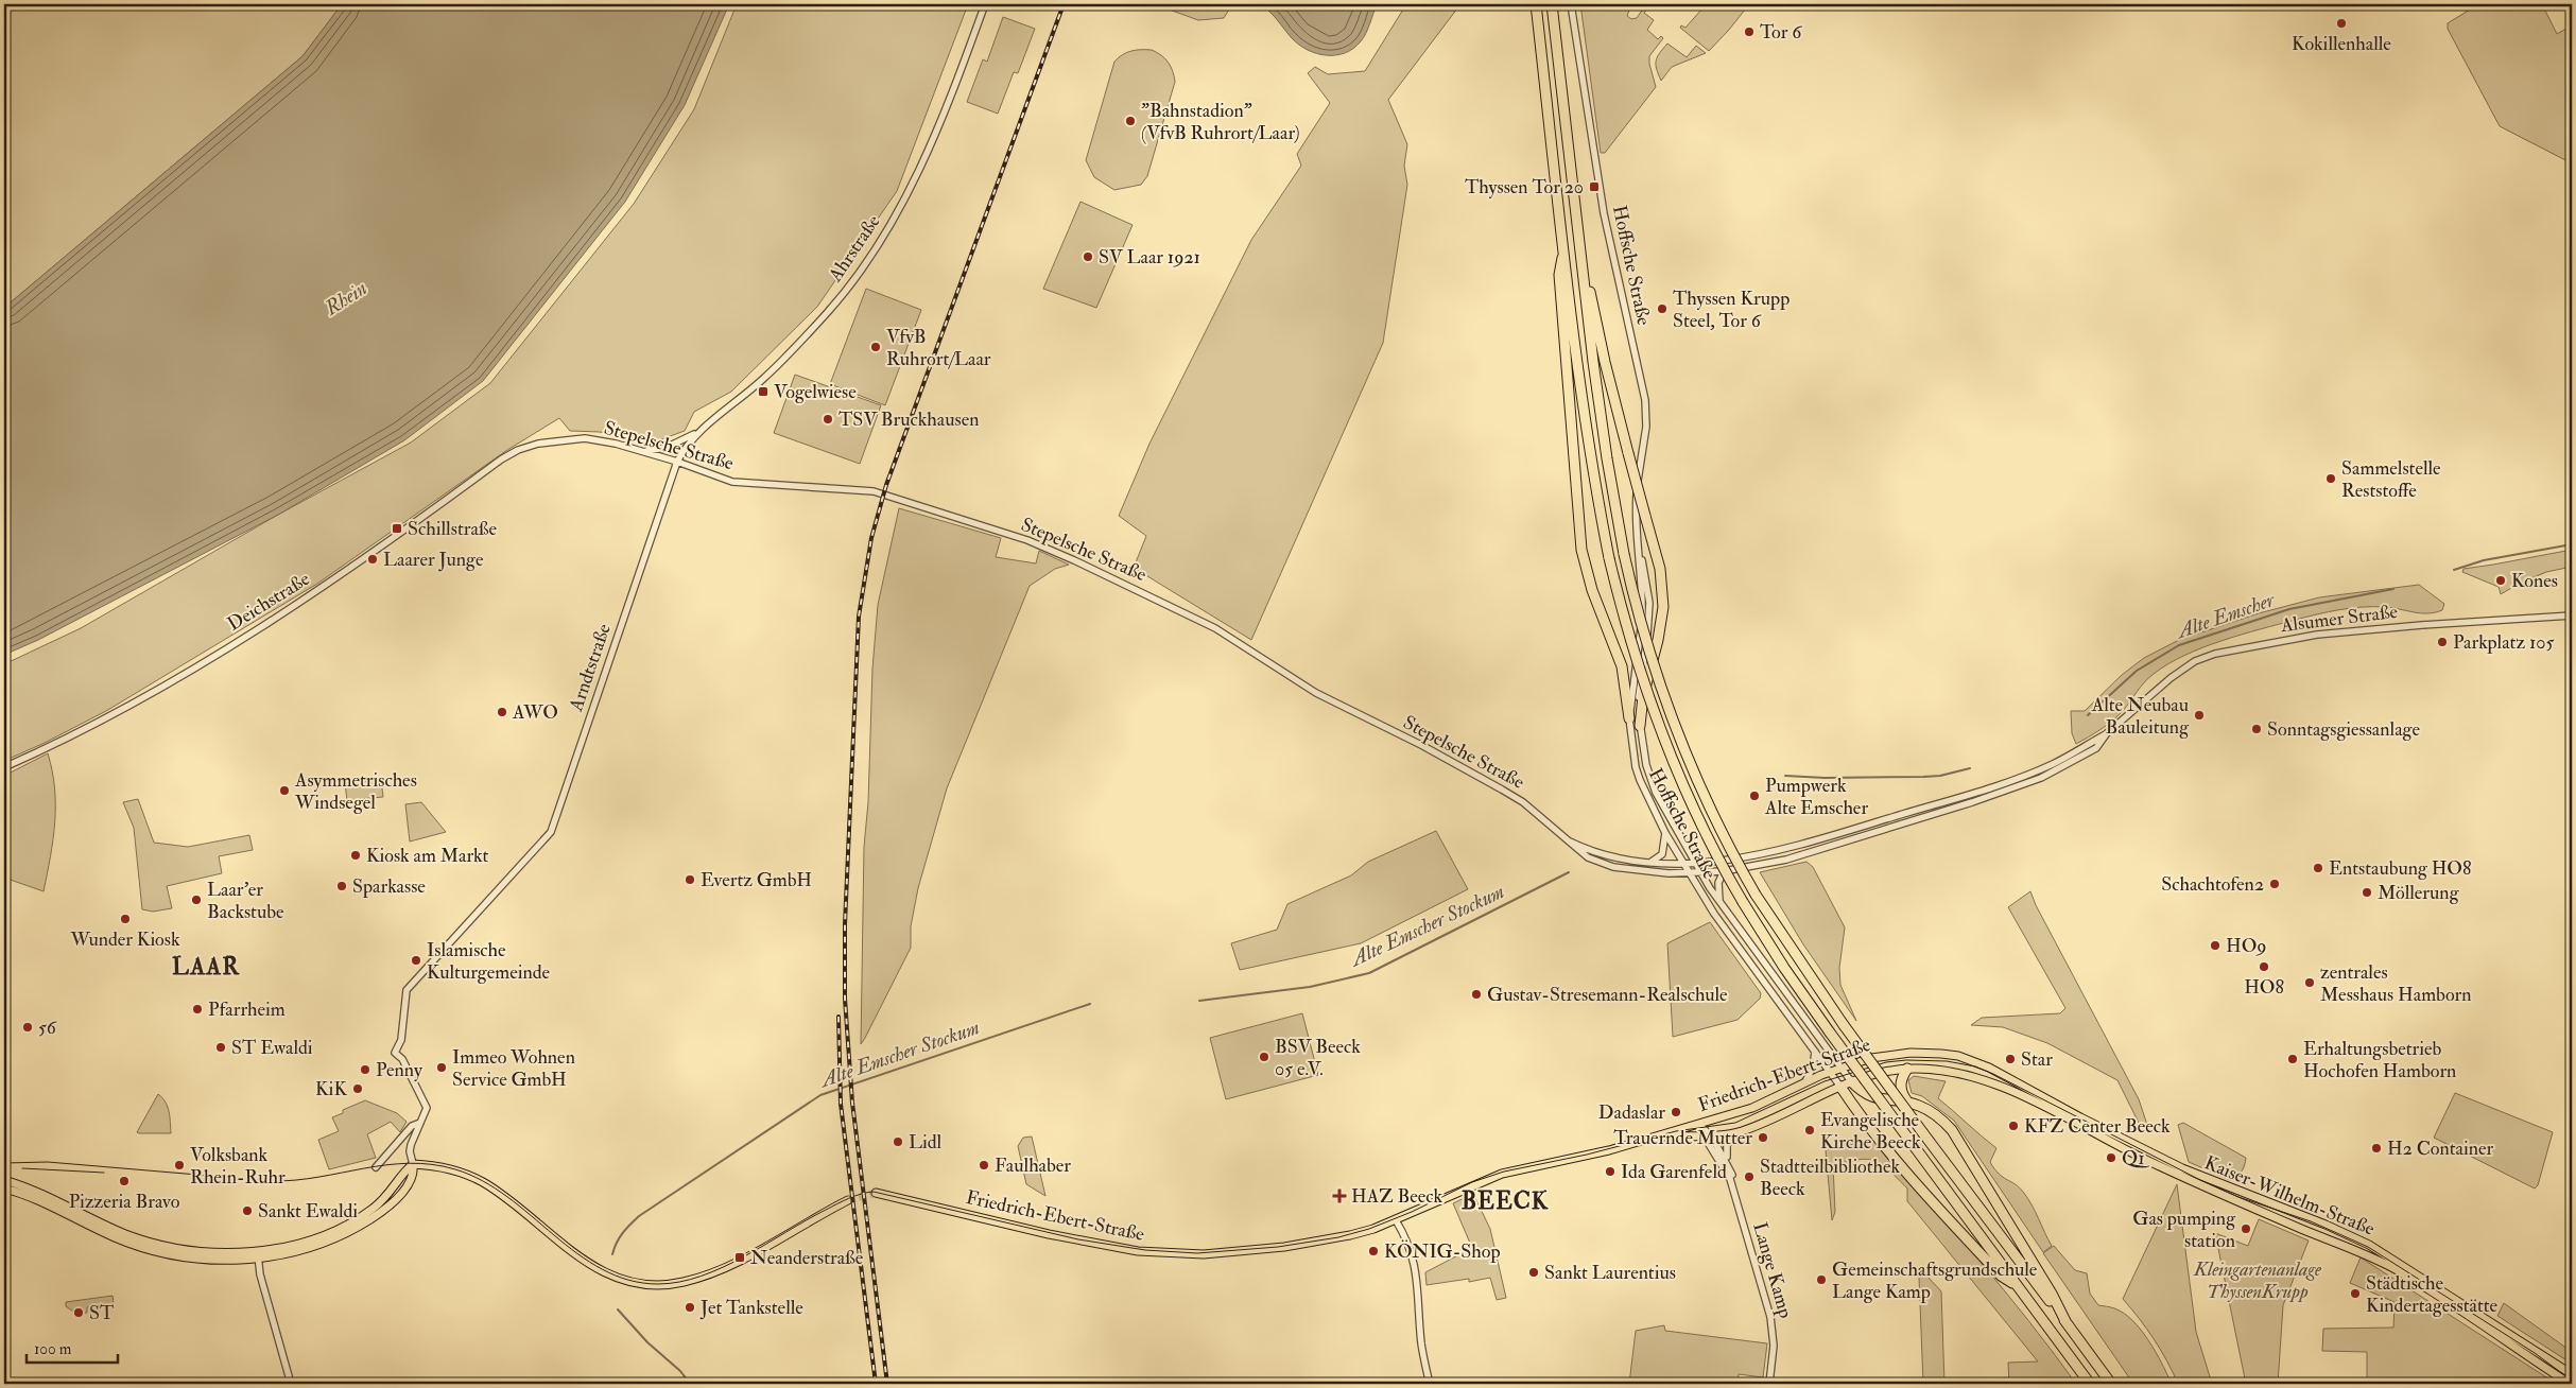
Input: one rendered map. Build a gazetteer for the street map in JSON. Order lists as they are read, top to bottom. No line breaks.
{"streets":{"main road":["Friedrich-Ebert-Straße","Kaiser-Wilhelm-Straße"],"street":["Ahrstraße","Hoffsche Straße","Stepelsche Straße","Deichstraße","Alsumer Straße","Arndtstraße","Lange Kamp"]},"crossings":[["Ahrstraße","Stepelsche Straße"],["Ahrstraße","Arndtstraße"],["Hoffsche Straße","Stepelsche Straße"],["Hoffsche Straße","Alsumer Straße"],["Hoffsche Straße","Friedrich-Ebert-Straße"],["Stepelsche Straße","Deichstraße"],["Stepelsche Straße","Alsumer Straße"],["Stepelsche Straße","Arndtstraße"],["Friedrich-Ebert-Straße","Kaiser-Wilhelm-Straße"],["Friedrich-Ebert-Straße","Lange Kamp"]],"districts":["LAAR","BEECK"],"water":["Rhein","Alte Emscher","Alte Emscher Stockum"],"parks":["Kleingartenanlage ThyssenKrupp"],"places":{"other":["Kokillenhalle","Tor 6","\"Bahnstadion\" (VfvB Ruhrort/Laar)","SV Laar 1921","Thyssen Krupp Steel, Tor 6","VfvB Ruhrort/Laar","TSV Bruckhausen","Sammelstelle Reststoffe","Laarer Junge","Kones","Parkplatz 105","AWO","Alte Neubau Bauleitung","Sonntagsgiessanlage","Asymmetrisches Windsegel","Pumpwerk Alte Emscher","Kiosk am Markt","Entstaubung HO8","Evertz GmbH","Schachtofen2","Sparkasse","Möllerung","Laar'er Backstube","Wunder Kiosk","HO9","Islamische Kulturgemeinde","HO8","zentrales Messhaus Hamborn","Gustav-Stresemann-Realschule","Pfarrheim","56","ST Ewaldi","BSV Beeck 05 e.V.","Star","Erhaltungsbetrieb Hochofen Hamborn","Immeo Wohnen Service GmbH","Penny","KiK","Dadaslar","KFZ Center Beeck","Evangelische Kirche Beeck","Trauernde Mutter","Lidl","H2 Container","Q1","Volksbank Rhein-Ruhr","Faulhaber","Ida Garenfeld","Stadtteilbibliothek Beeck","Pizzeria Bravo","Sankt Ewaldi","Gas pumping station","KÖNIG-Shop","Sankt Laurentius","Gemeinschaftsgrundschule Lange Kamp","Städtische Kindertagesstätte","Jet Tankstelle","ST"],"transit":["Thyssen Tor 20","Vogelwiese","Schillstraße","Neanderstraße"],"health":["HAZ Beeck"]},"scale_bar":"100 m"}
